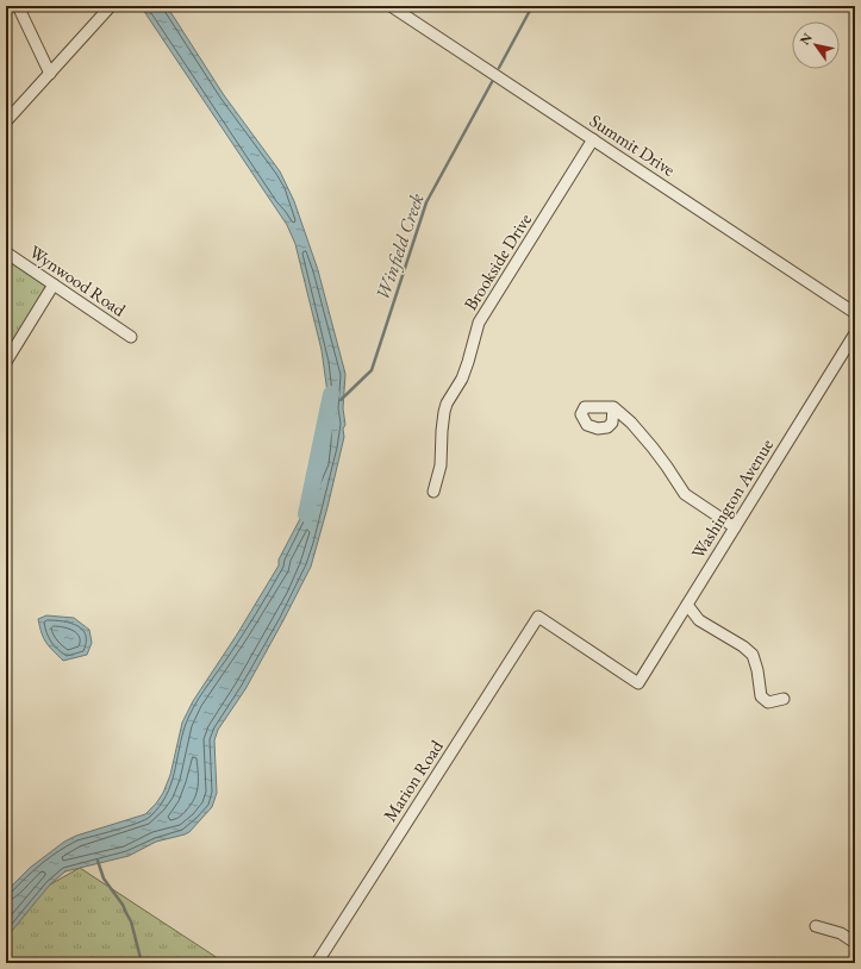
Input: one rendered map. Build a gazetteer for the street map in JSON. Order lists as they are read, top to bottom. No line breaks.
{"streets":{"street":["Summit Drive","Brookside Drive","Wynwood Road","Washington Avenue","Marion Road"]},"crossings":[["Summit Drive","Brookside Drive"],["Washington Avenue","Marion Road"]],"water":["Winfield Creek"],"north":"top left"}
